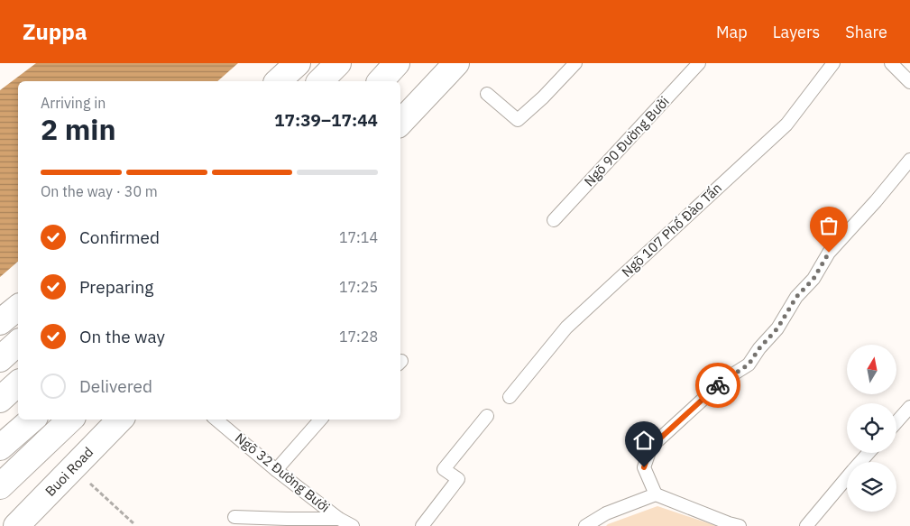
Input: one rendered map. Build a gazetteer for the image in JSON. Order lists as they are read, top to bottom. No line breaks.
{"streets":{"main road":["Buoi Road"],"lane":["Ngõ 90 Đường Bưởi","Ngõ 107 Phố Đào Tấn","Ngõ 32 Đường Bưởi"]},"north":"top","page":{"header":"Zuppa","nav":["Map","Layers","Share"],"heading":["2 min","Arriving in","17:39–17:44"],"bar":"On the way · 30 m","list":[["Confirmed","17:14"],["Preparing","17:25"],["On the way","17:28"],"Delivered"]}}
